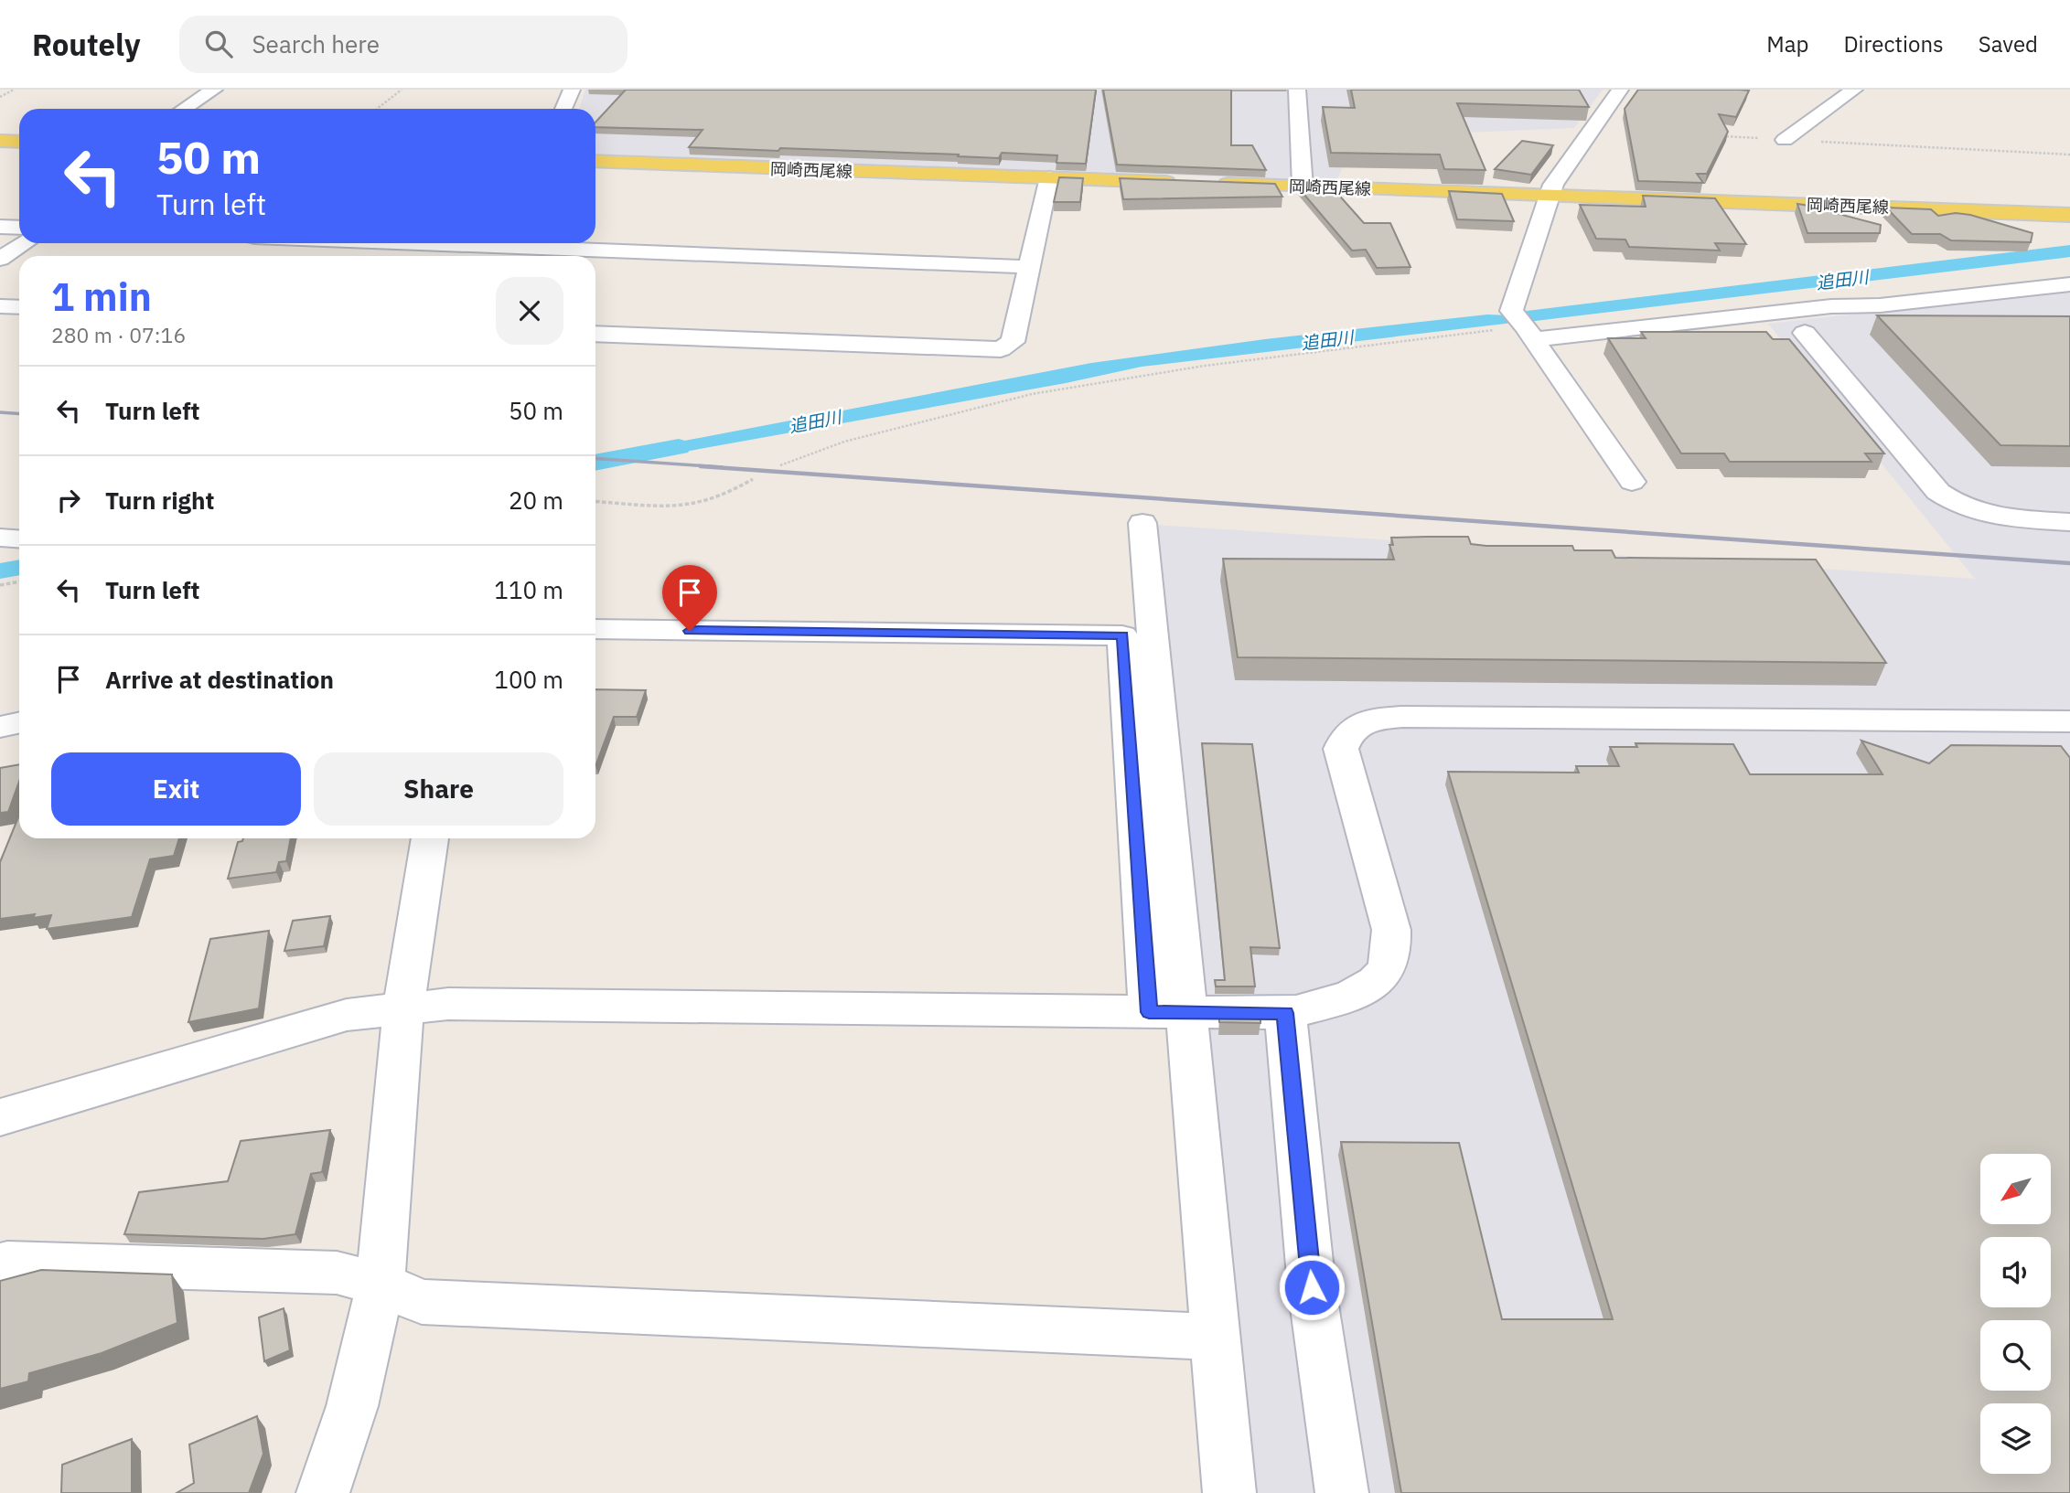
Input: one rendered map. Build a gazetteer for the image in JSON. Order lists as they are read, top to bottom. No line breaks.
{"streets":{"main road":["岡崎西尾線"]},"water":["追田川"],"north":"bottom left","page":{"header":"Routely","search":"Search here","nav":["Map","Directions","Saved"],"turn":["50 m","Turn left"],"heading":["1 min","280 m · 07:16"],"list":[{"name":"Turn left","value":"50 m"},{"name":"Turn right","value":"20 m"},{"name":"Turn left","value":"110 m"},{"name":"Arrive at destination","value":"100 m"}],"buttons":["Exit","Share"]}}
